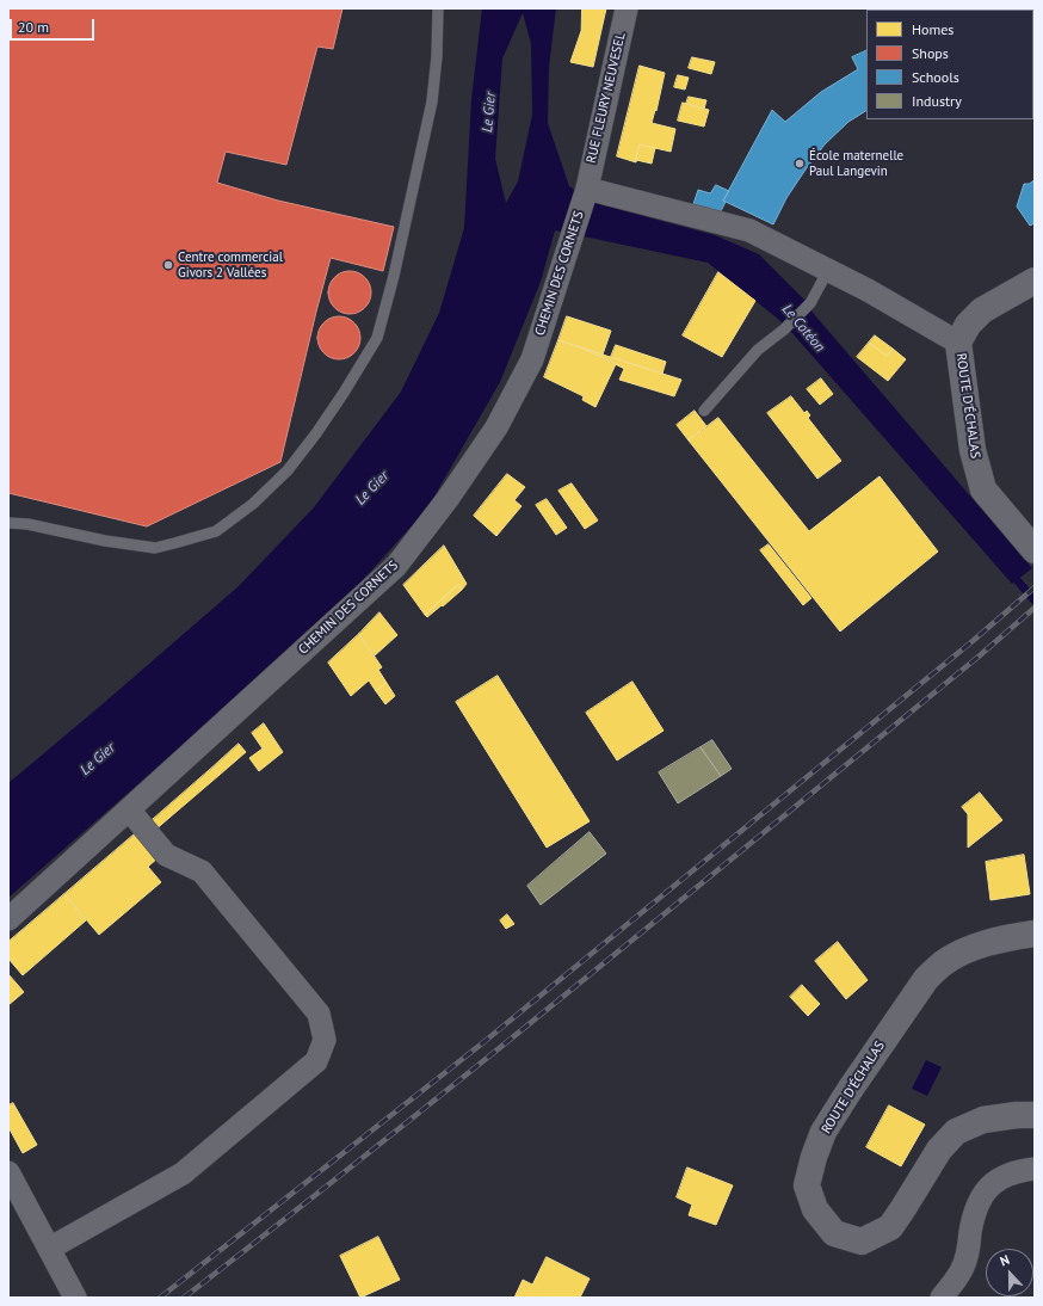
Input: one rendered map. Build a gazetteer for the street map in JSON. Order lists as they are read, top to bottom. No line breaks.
{"streets":{"street":["RUE FLEURY NEUVESEL","CHEMIN DES CORNETS","ROUTE D'ÉCHALAS"]},"crossings":[["RUE FLEURY NEUVESEL","CHEMIN DES CORNETS"]],"water":["Le Gier","Le Cotéon"],"places":["École maternelle Paul Langevin","Centre commercial Givors 2 Vallées"],"legend":["Homes","Shops","Schools","Industry"],"scale_bar":"20 m","north":"top"}
